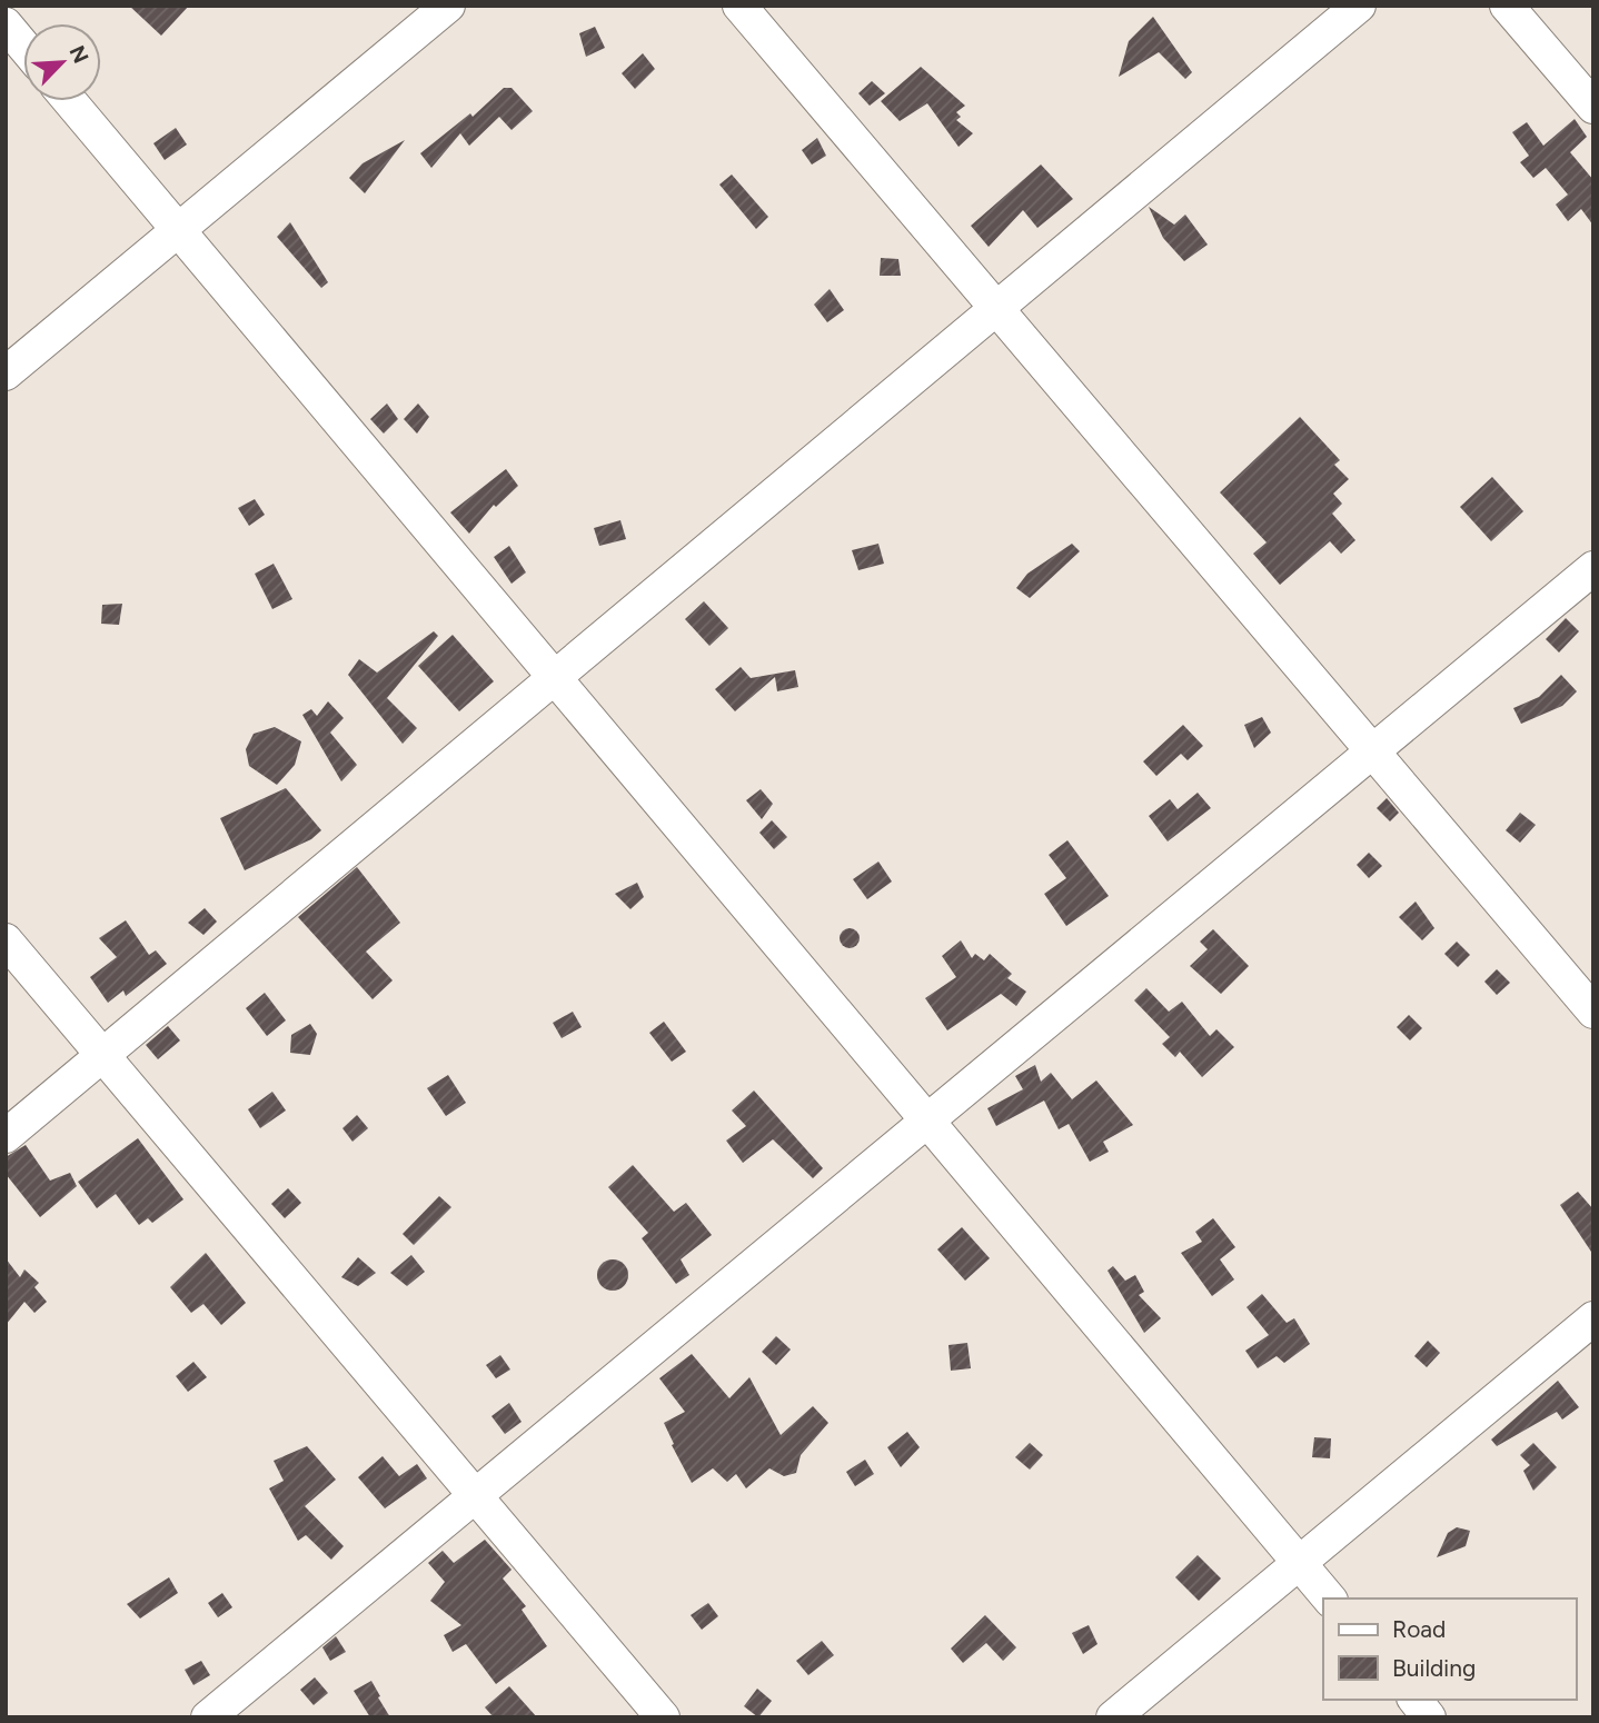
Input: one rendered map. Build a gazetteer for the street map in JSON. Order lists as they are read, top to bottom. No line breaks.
{"legend":["Road","Building"],"north":"top right"}
